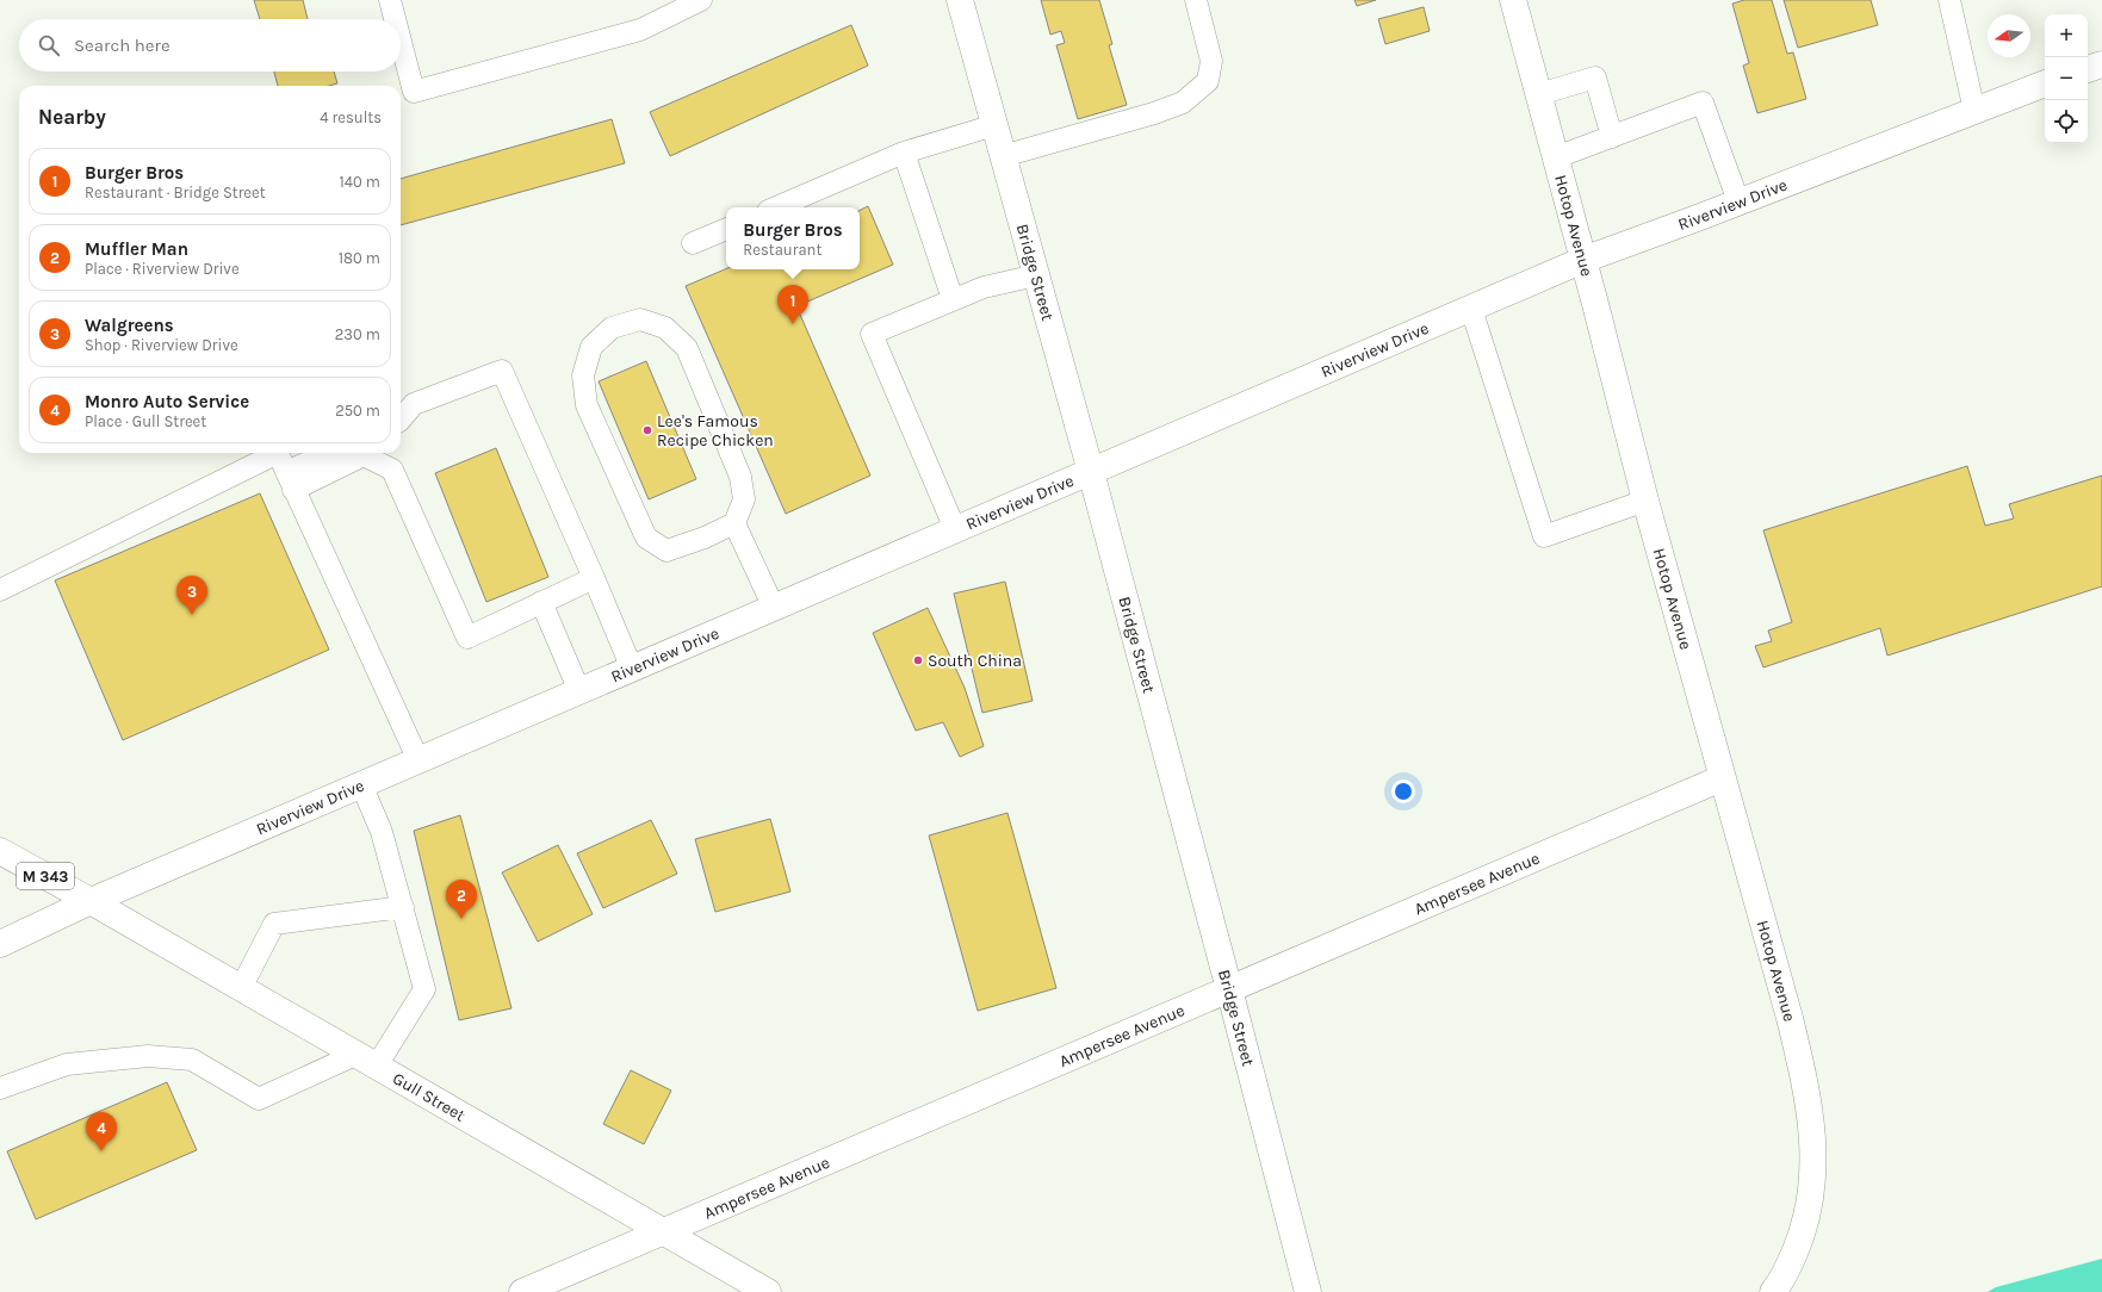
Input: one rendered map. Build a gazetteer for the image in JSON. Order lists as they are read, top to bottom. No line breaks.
{"streets":{"street":["Riverview Drive","Hotop Avenue","Bridge Street","M 343","Ampersee Avenue","Gull Street"]},"crossings":[["Riverview Drive","Hotop Avenue"],["Riverview Drive","Bridge Street"],["Riverview Drive","M 343"],["Riverview Drive","Gull Street"],["Hotop Avenue","Ampersee Avenue"],["Bridge Street","Ampersee Avenue"],["M 343","Gull Street"],["Ampersee Avenue","Gull Street"]],"places":["Lee's Famous Recipe Chicken","South China"],"north":"left","page":{"map_buttons":["+","−"],"search":"Search here","heading":["Nearby","4 results"],"list":[{"mark":"1","name":"Burger Bros","note":"Restaurant · Bridge Street","value":"140 m"},{"mark":"2","name":"Muffler Man","note":"Place · Riverview Drive","value":"180 m"},{"mark":"3","name":"Walgreens","note":"Shop · Riverview Drive","value":"230 m"},{"mark":"4","name":"Monro Auto Service","note":"Place · Gull Street","value":"250 m"}],"popup":["Burger Bros","Restaurant"],"pins":["1","3","2","4"]}}
